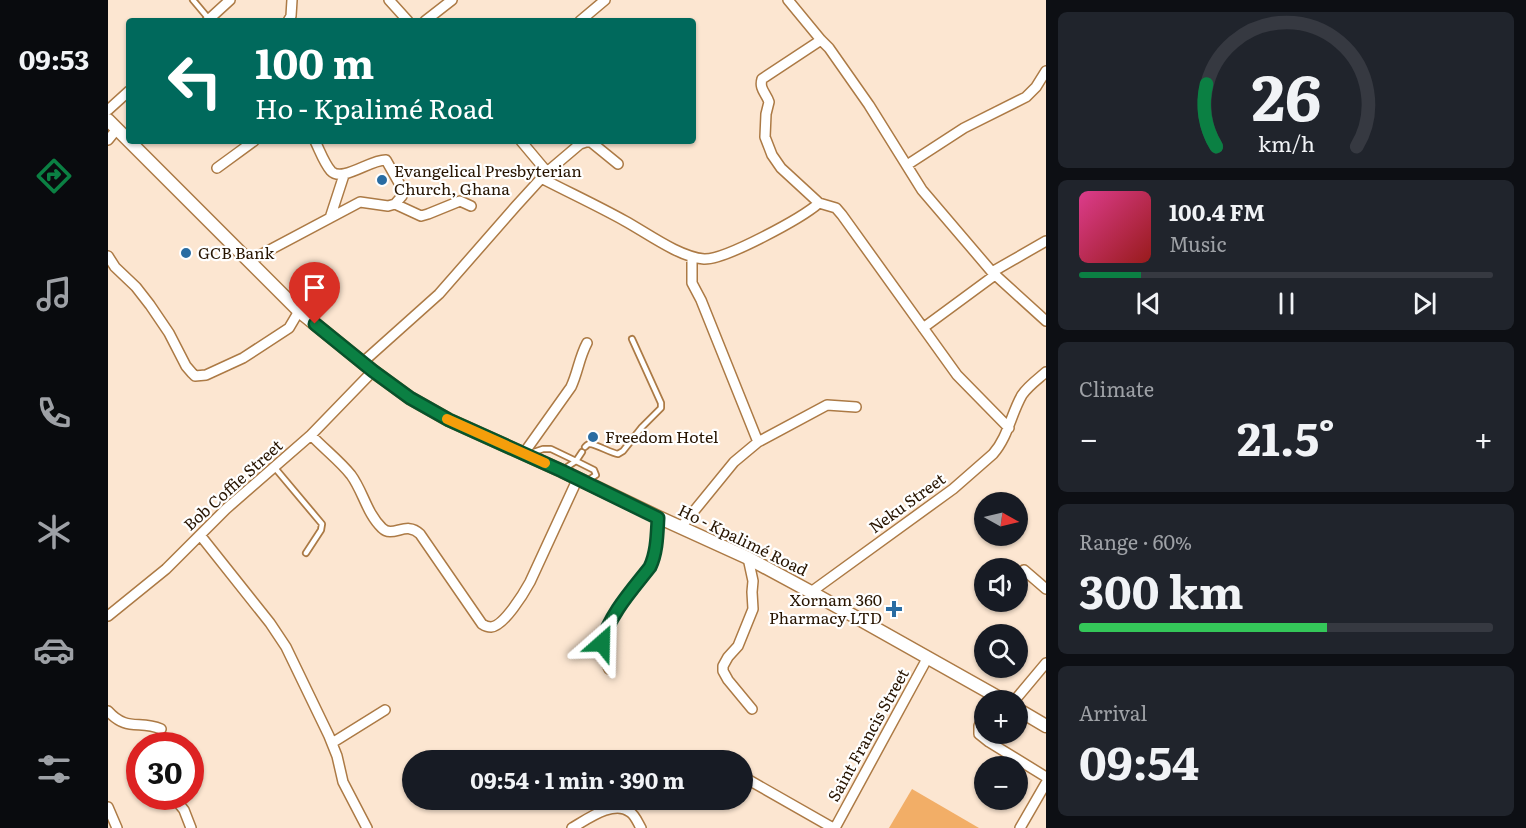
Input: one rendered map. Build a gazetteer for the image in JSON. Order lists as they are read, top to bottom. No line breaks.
{"streets":{"main road":["Ho - Kpalimé Road"],"street":["Bob Coffie Street","Neku Street","Saint Francis Street"]},"crossings":[["Bob Coffie Street","Ho - Kpalimé Road"],["Neku Street","Ho - Kpalimé Road"],["Ho - Kpalimé Road","Saint Francis Street"]],"places":{"other":["Evangelical Presbyterian Church, Ghana","GCB Bank","Freedom Hotel"],"health":["Xornam 360 Pharmacy LTD"]},"north":"right","page":{"tabs":"09:53","turn":["100 m","Ho - Kpalimé Road"],"song":["100.4 FM","Music"],"tile":["Climate",["Range · 60%","300 km"],["Arrival","09:54"]],"heat":["−","21.5°","+"],"map_buttons":["+","−"],"limit":"30","trip":"09:54 · 1 min · 390 m","gauge":["26","km/h"]}}
